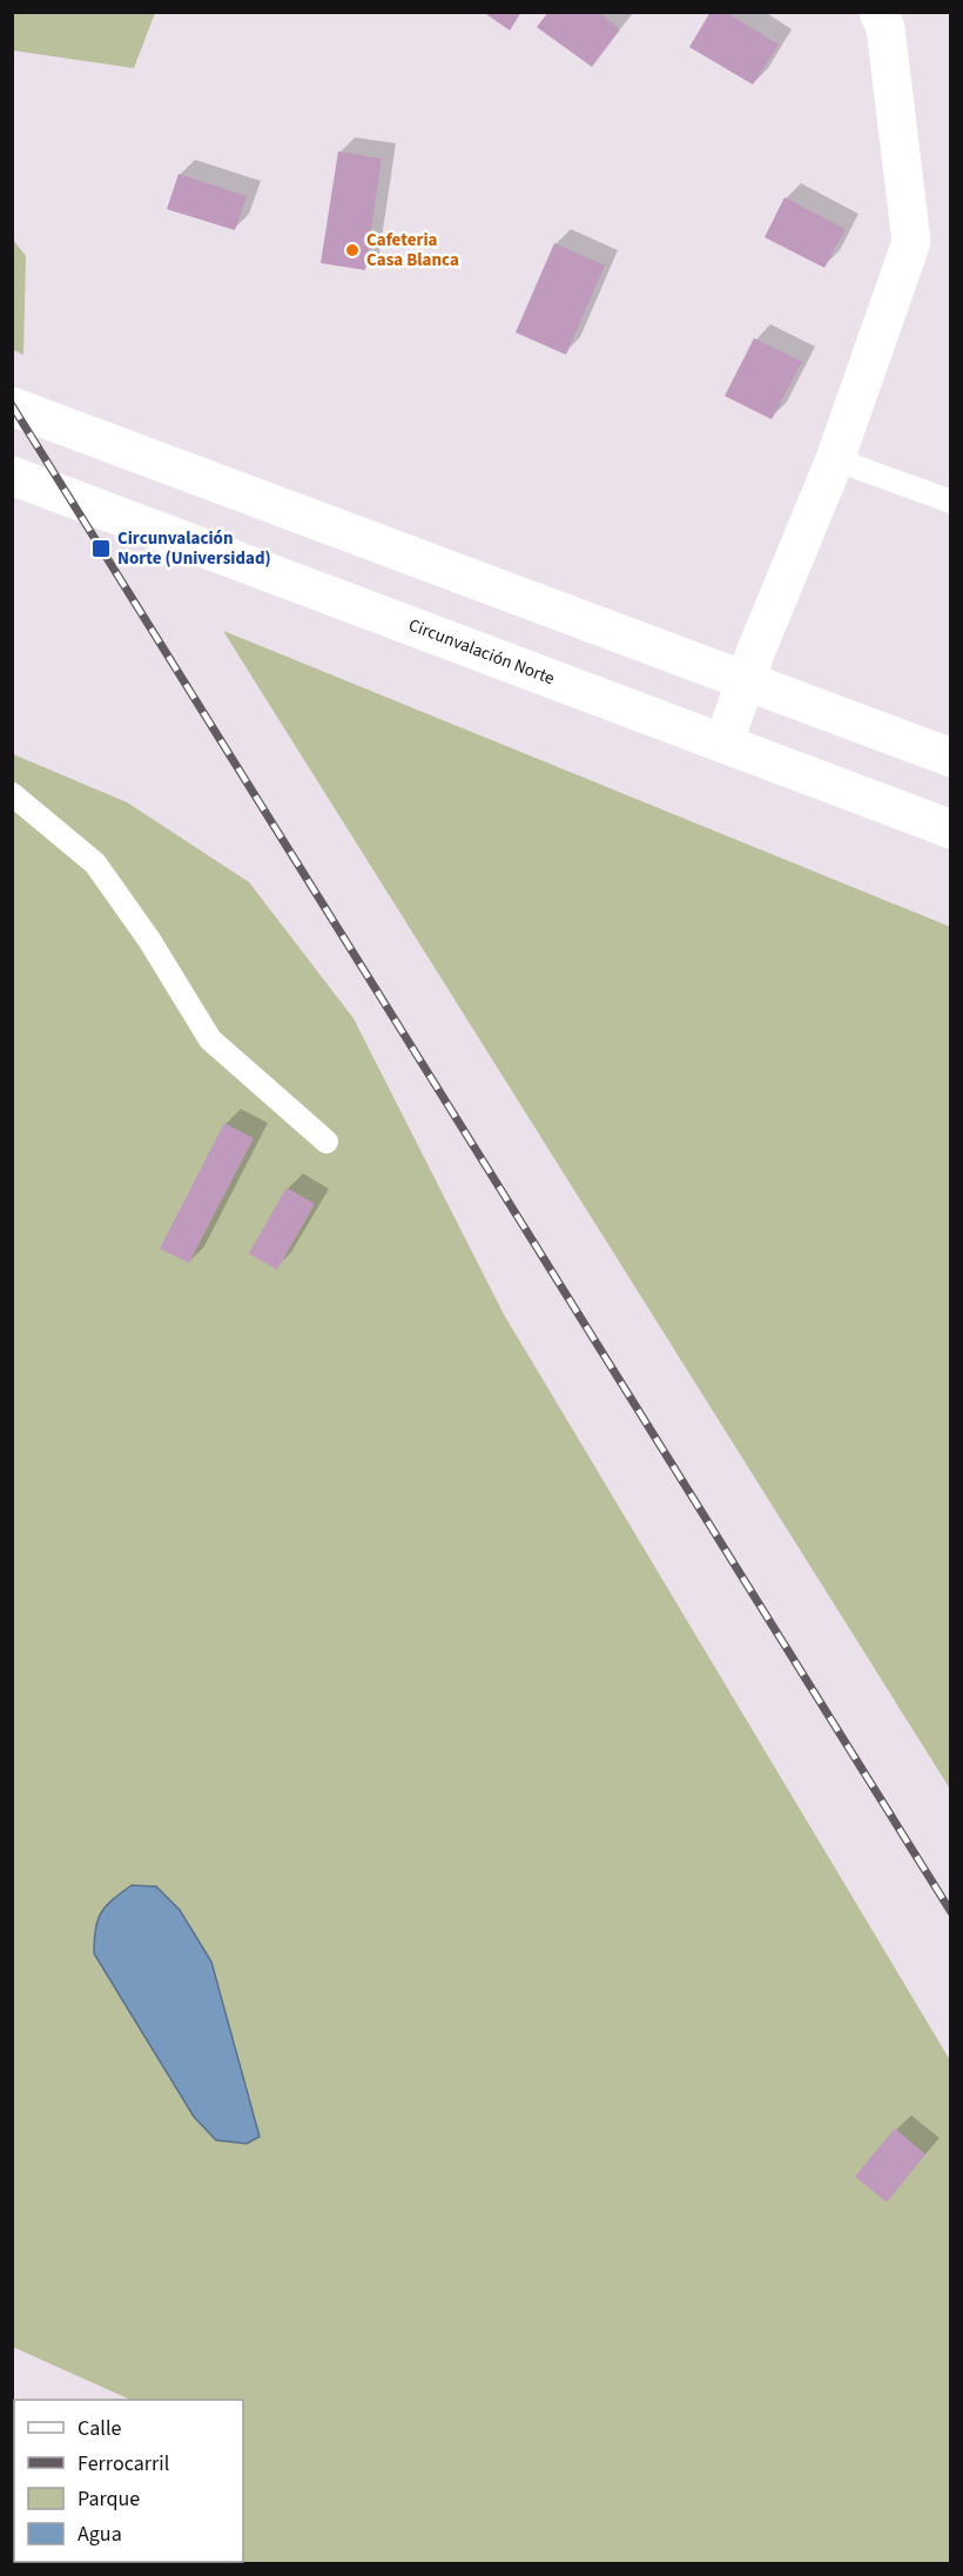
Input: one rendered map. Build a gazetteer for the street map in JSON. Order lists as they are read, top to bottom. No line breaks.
{"streets":{"main road":["Circunvalación Norte"]},"places":{"other":["Cafeteria Casa Blanca"],"transit":["Circunvalación Norte (Universidad)"]},"legend":["Calle","Ferrocarril","Parque","Agua"]}
